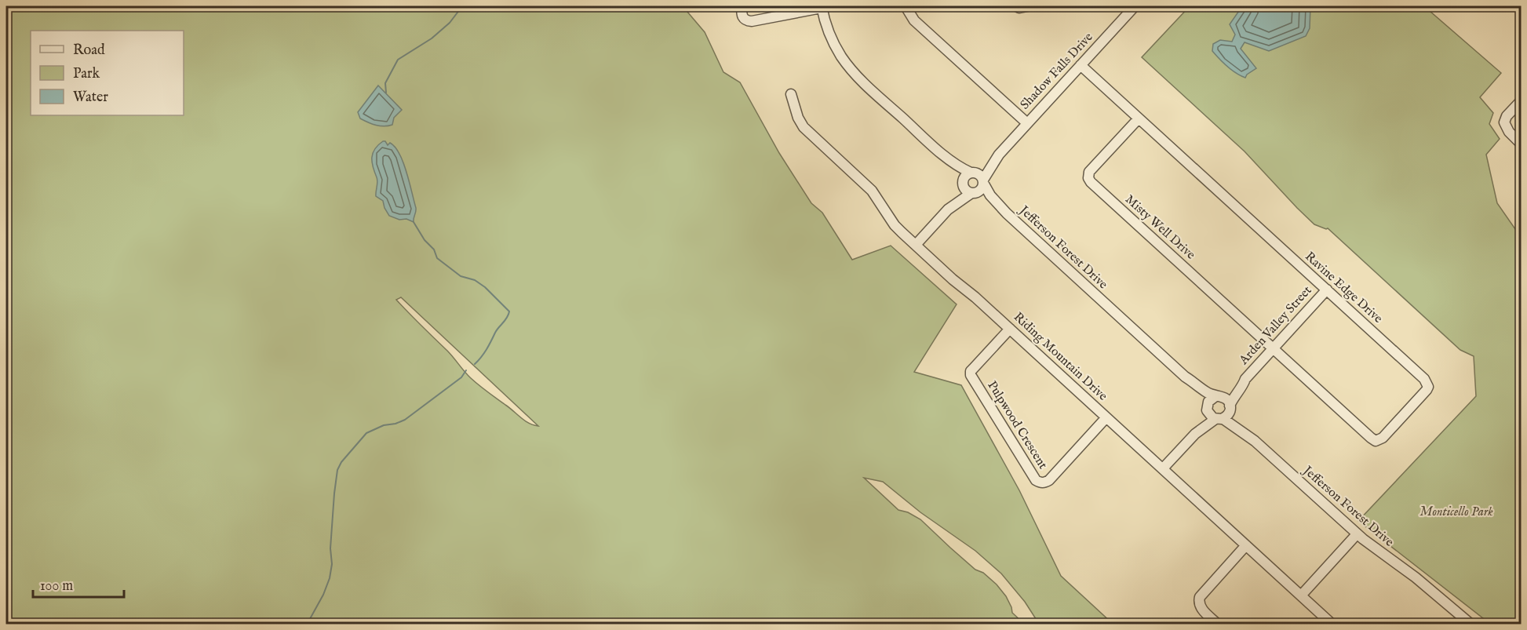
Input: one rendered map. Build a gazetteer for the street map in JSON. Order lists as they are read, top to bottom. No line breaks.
{"streets":{"street":["Shadow Falls Drive","Misty Well Drive","Jefferson Forest Drive","Ravine Edge Drive","Arden Valley Street","Riding Mountain Drive","Pulpwood Crescent"]},"crossings":[["Shadow Falls Drive","Jefferson Forest Drive"],["Shadow Falls Drive","Ravine Edge Drive"],["Misty Well Drive","Ravine Edge Drive"],["Misty Well Drive","Arden Valley Street"],["Jefferson Forest Drive","Arden Valley Street"],["Ravine Edge Drive","Arden Valley Street"],["Riding Mountain Drive","Pulpwood Crescent"]],"parks":["Monticello Park"],"legend":["Road","Park","Water"],"scale_bar":"100 m"}
